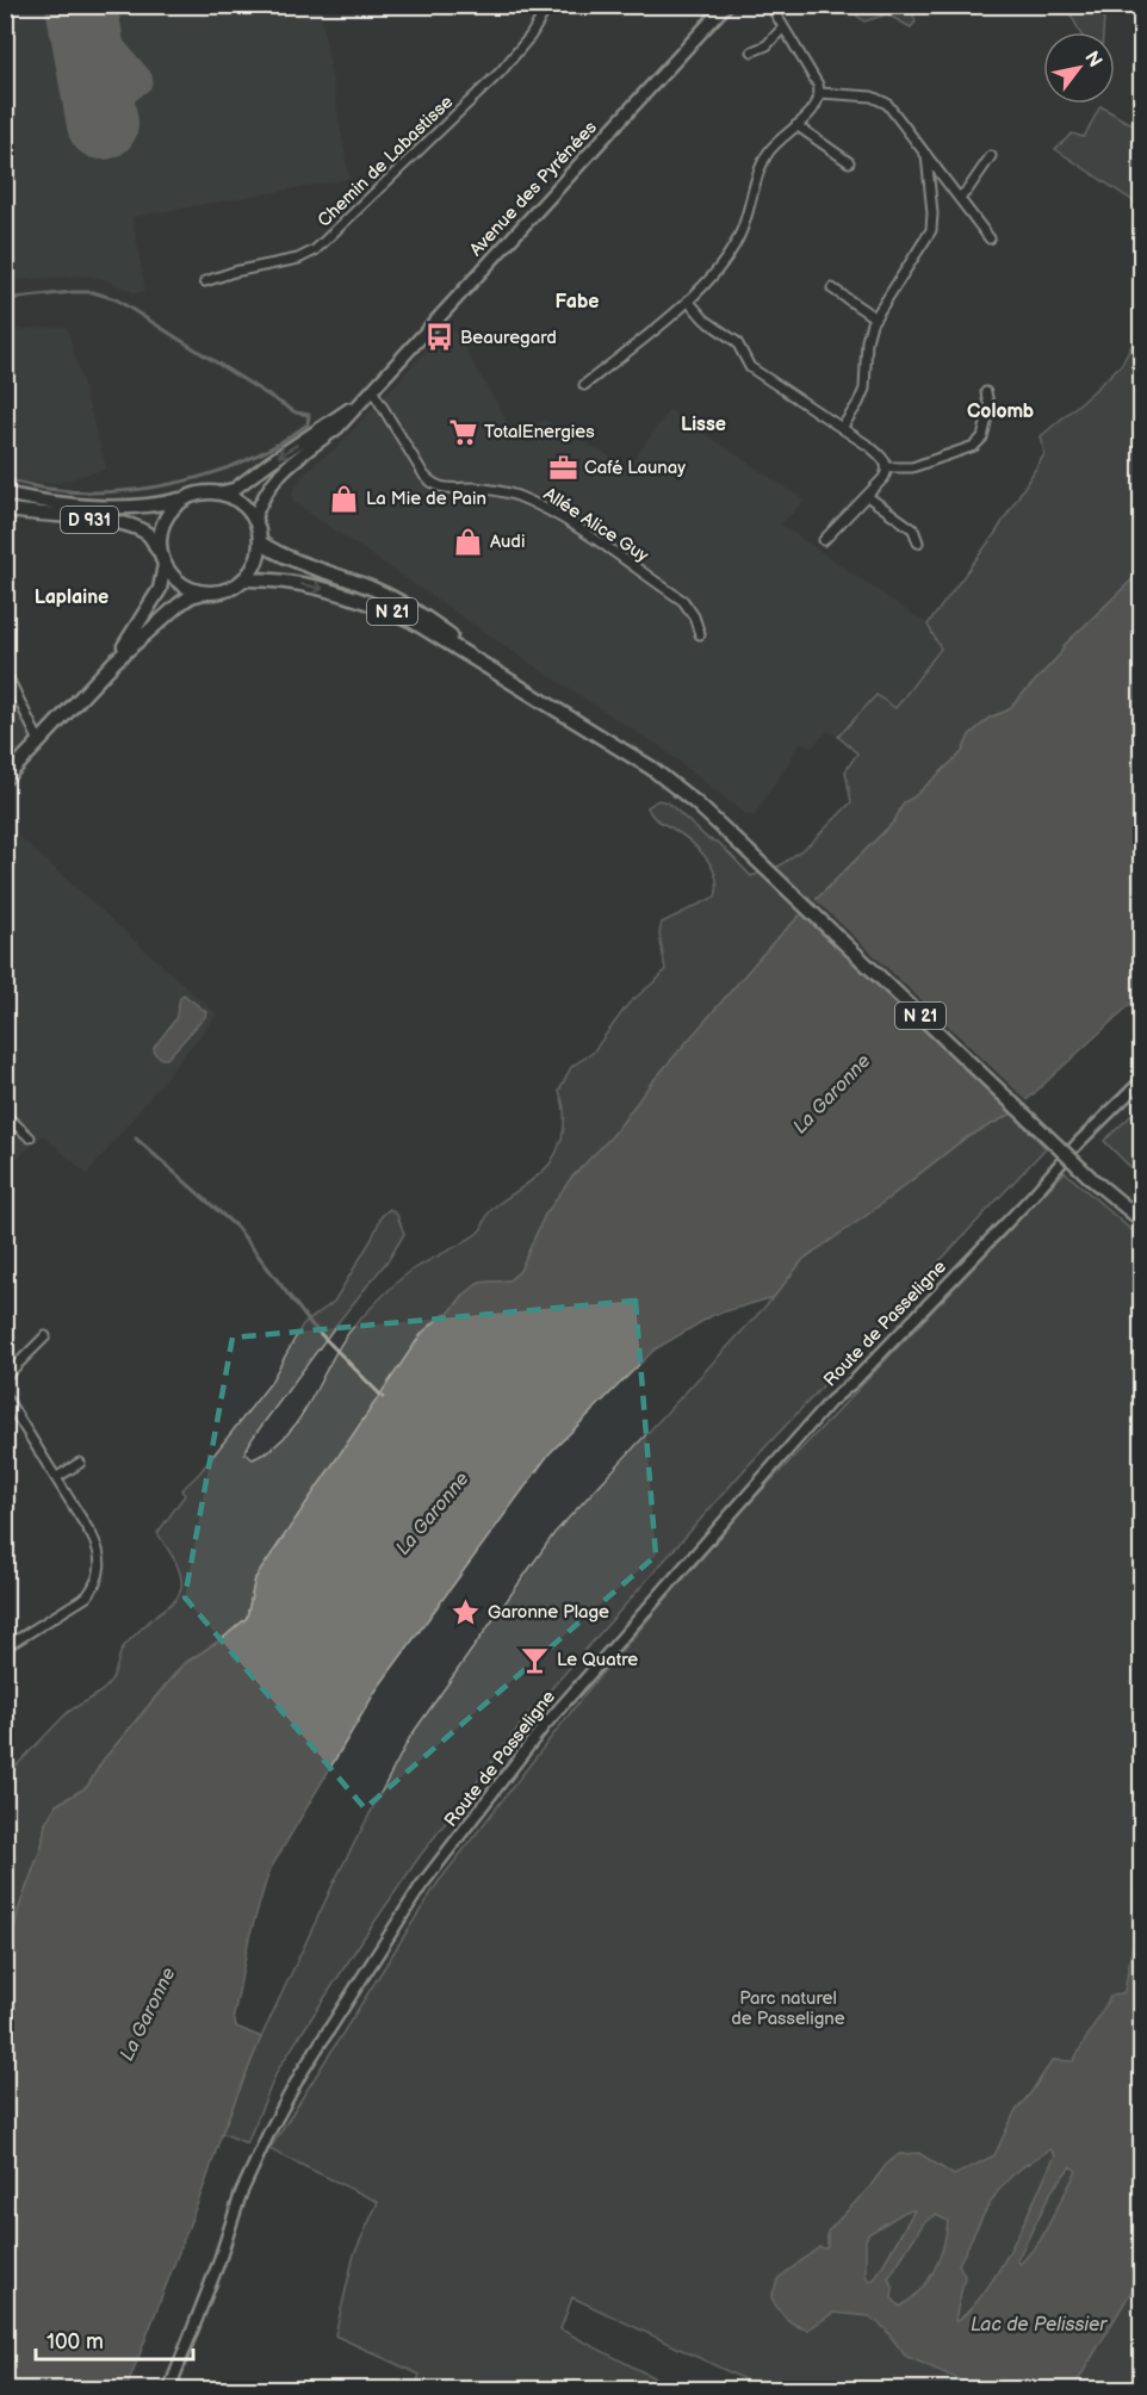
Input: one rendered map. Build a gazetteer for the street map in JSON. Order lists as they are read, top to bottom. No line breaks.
{"streets":{"main road":["Avenue des Pyrénées","D 931","N 21"],"street":["Chemin de Labastisse","Allée Alice Guy","Route de Passeligne"]},"crossings":[["Avenue des Pyrénées","D 931"],["Avenue des Pyrénées","Allée Alice Guy"],["Avenue des Pyrénées","N 21"],["D 931","N 21"]],"districts":["Fabe","Colomb","Lisse","Laplaine"],"water":["La Garonne","Lac de Pelissier"],"parks":["Parc naturel de Passeligne"],"places":{"bus stop":["Beauregard"],"supermarket":["TotalEnergies"],"office":["Café Launay"],"shop":["La Mie de Pain","Audi"],"place":["Garonne Plage"],"bar":["Le Quatre"]},"scale_bar":"100 m","north":"top right"}
